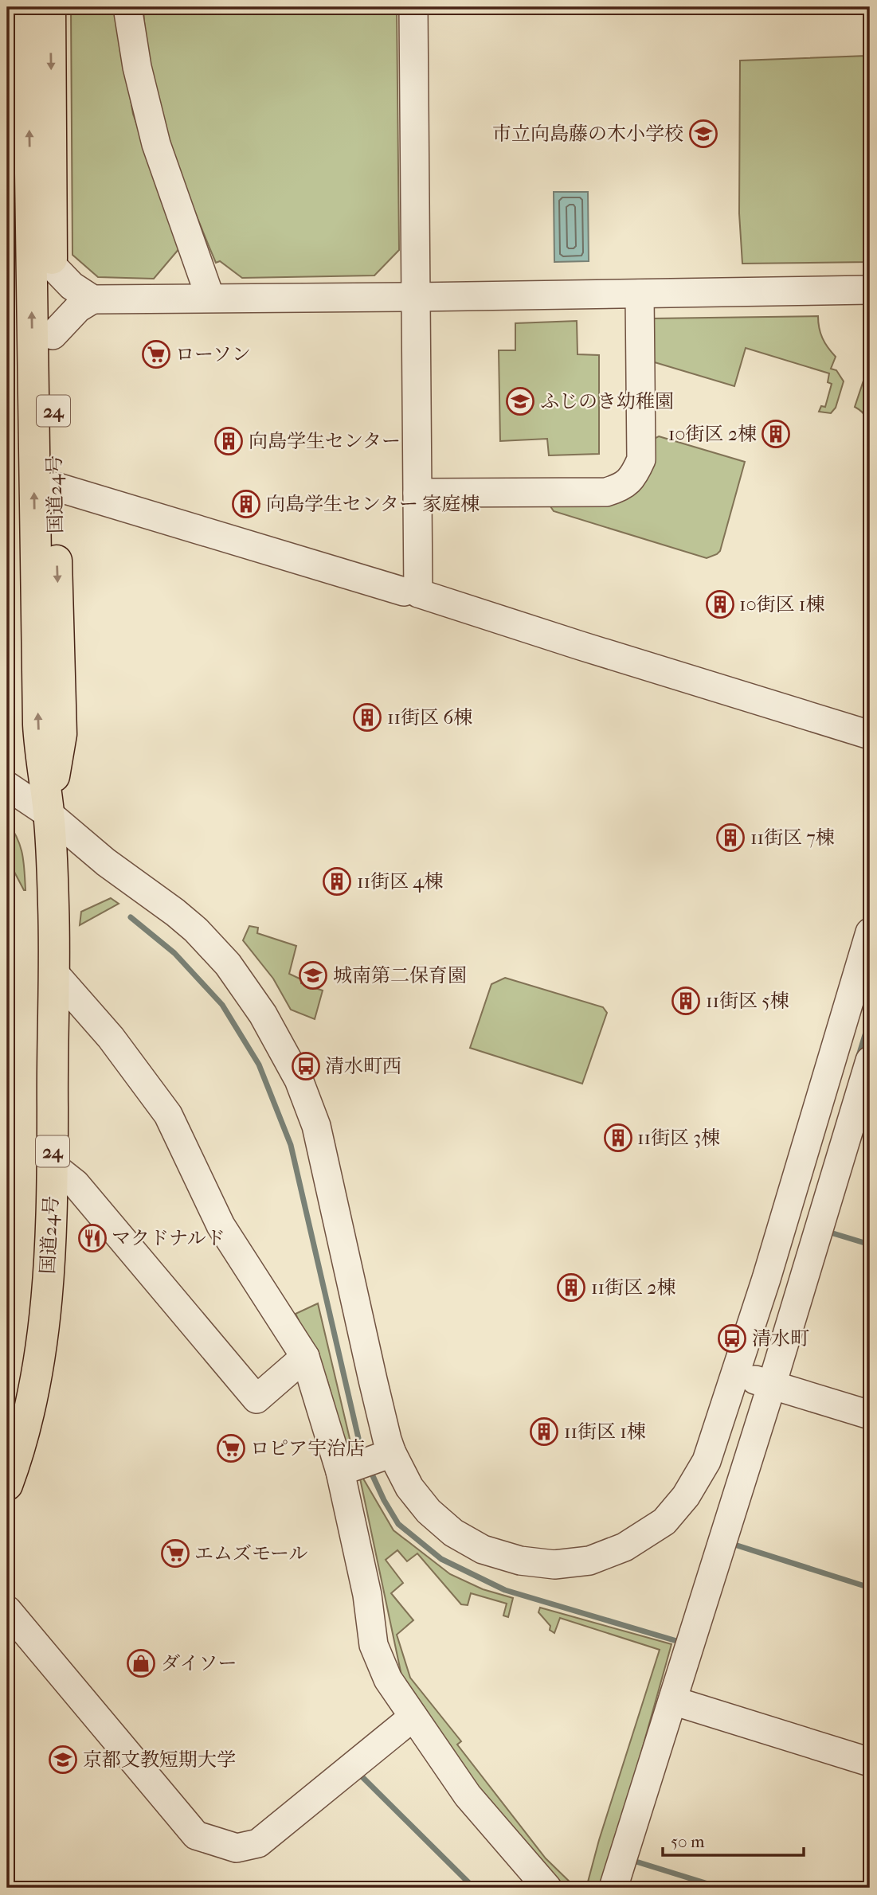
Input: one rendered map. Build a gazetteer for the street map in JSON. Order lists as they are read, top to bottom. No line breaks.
{"streets":{"highway":["24","国道24号"]},"places":{"school or university":["市立向島藤の木小学校","ふじのき幼稚園","城南第二保育園","京都文教短期大学"],"supermarket":["ローソン","ロピア宇治店","エムズモール"],"building":["10街区 2棟","向島学生センター","向島学生センター 家庭棟","10街区 1棟","11街区 6棟","11街区 7棟","11街区 4棟","11街区 5棟","11街区 3棟","11街区 2棟","11街区 1棟"],"bus stop":["清水町西","清水町"],"restaurant":["マクドナルド"],"shop":["ダイソー"]},"scale_bar":"50 m"}
